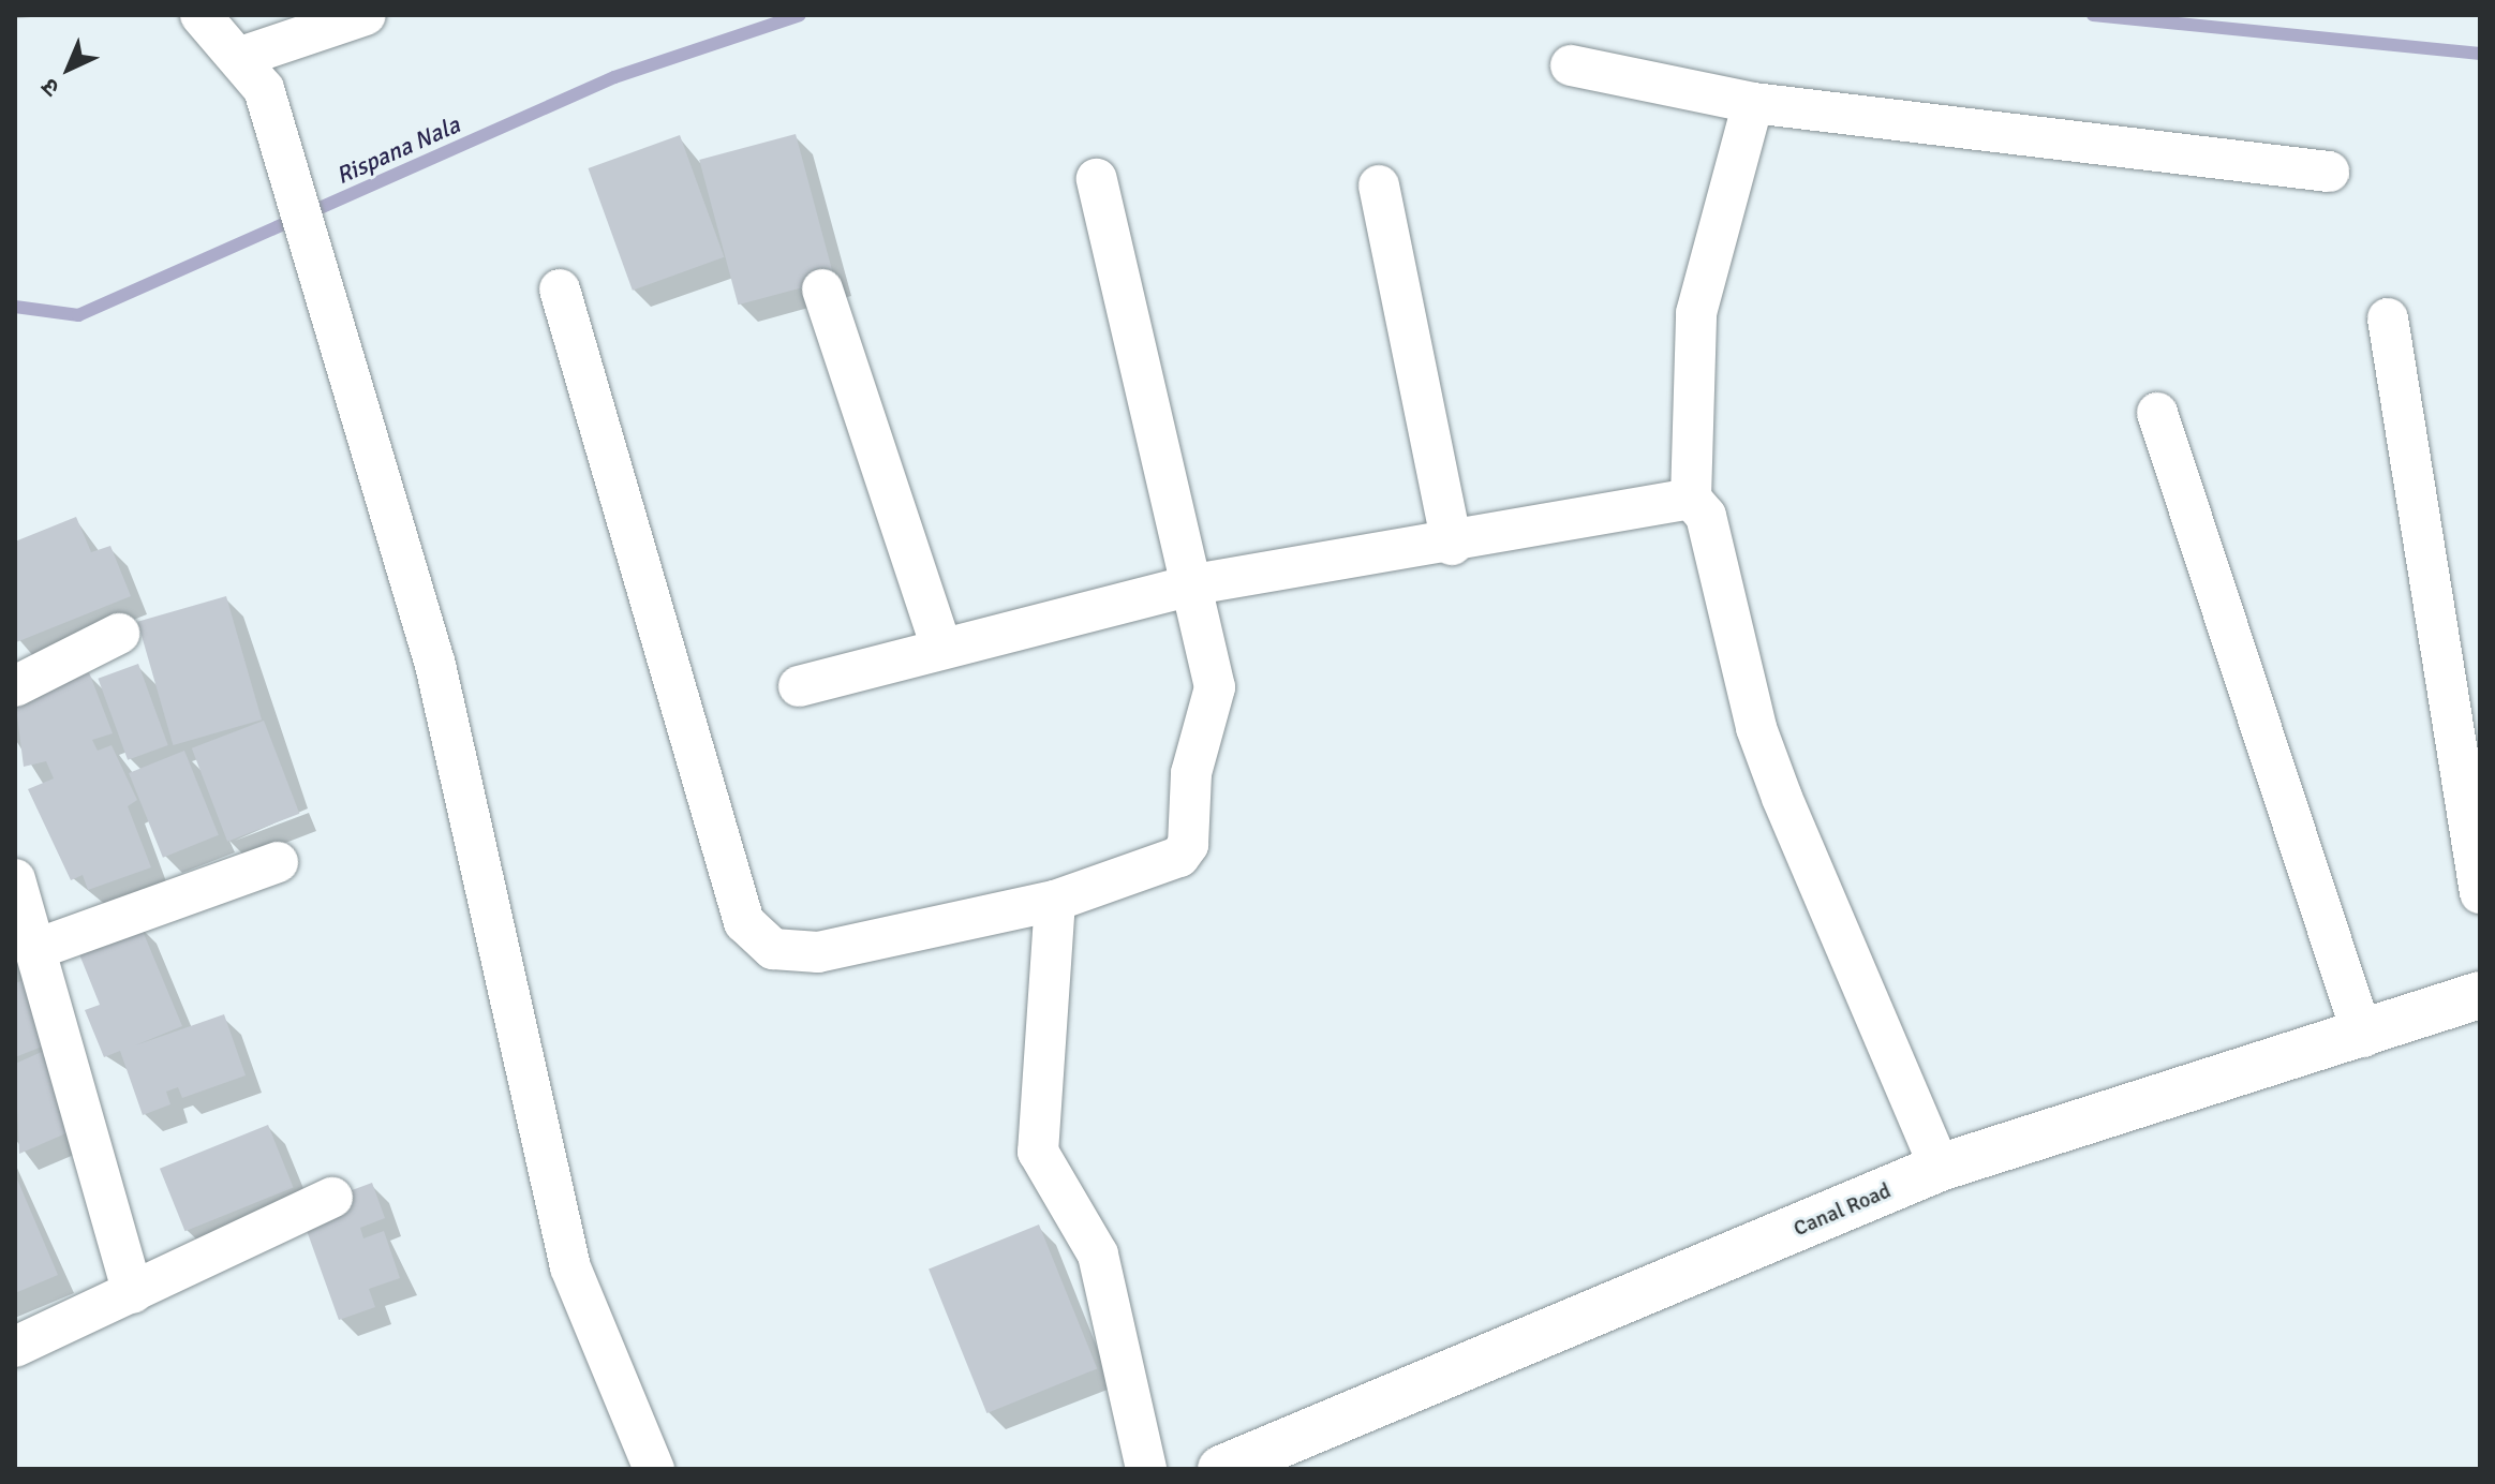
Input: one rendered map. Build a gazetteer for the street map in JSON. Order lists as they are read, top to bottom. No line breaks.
{"streets":{"street":["Canal Road"]},"water":["Rispana Nala"],"north":"bottom left"}
